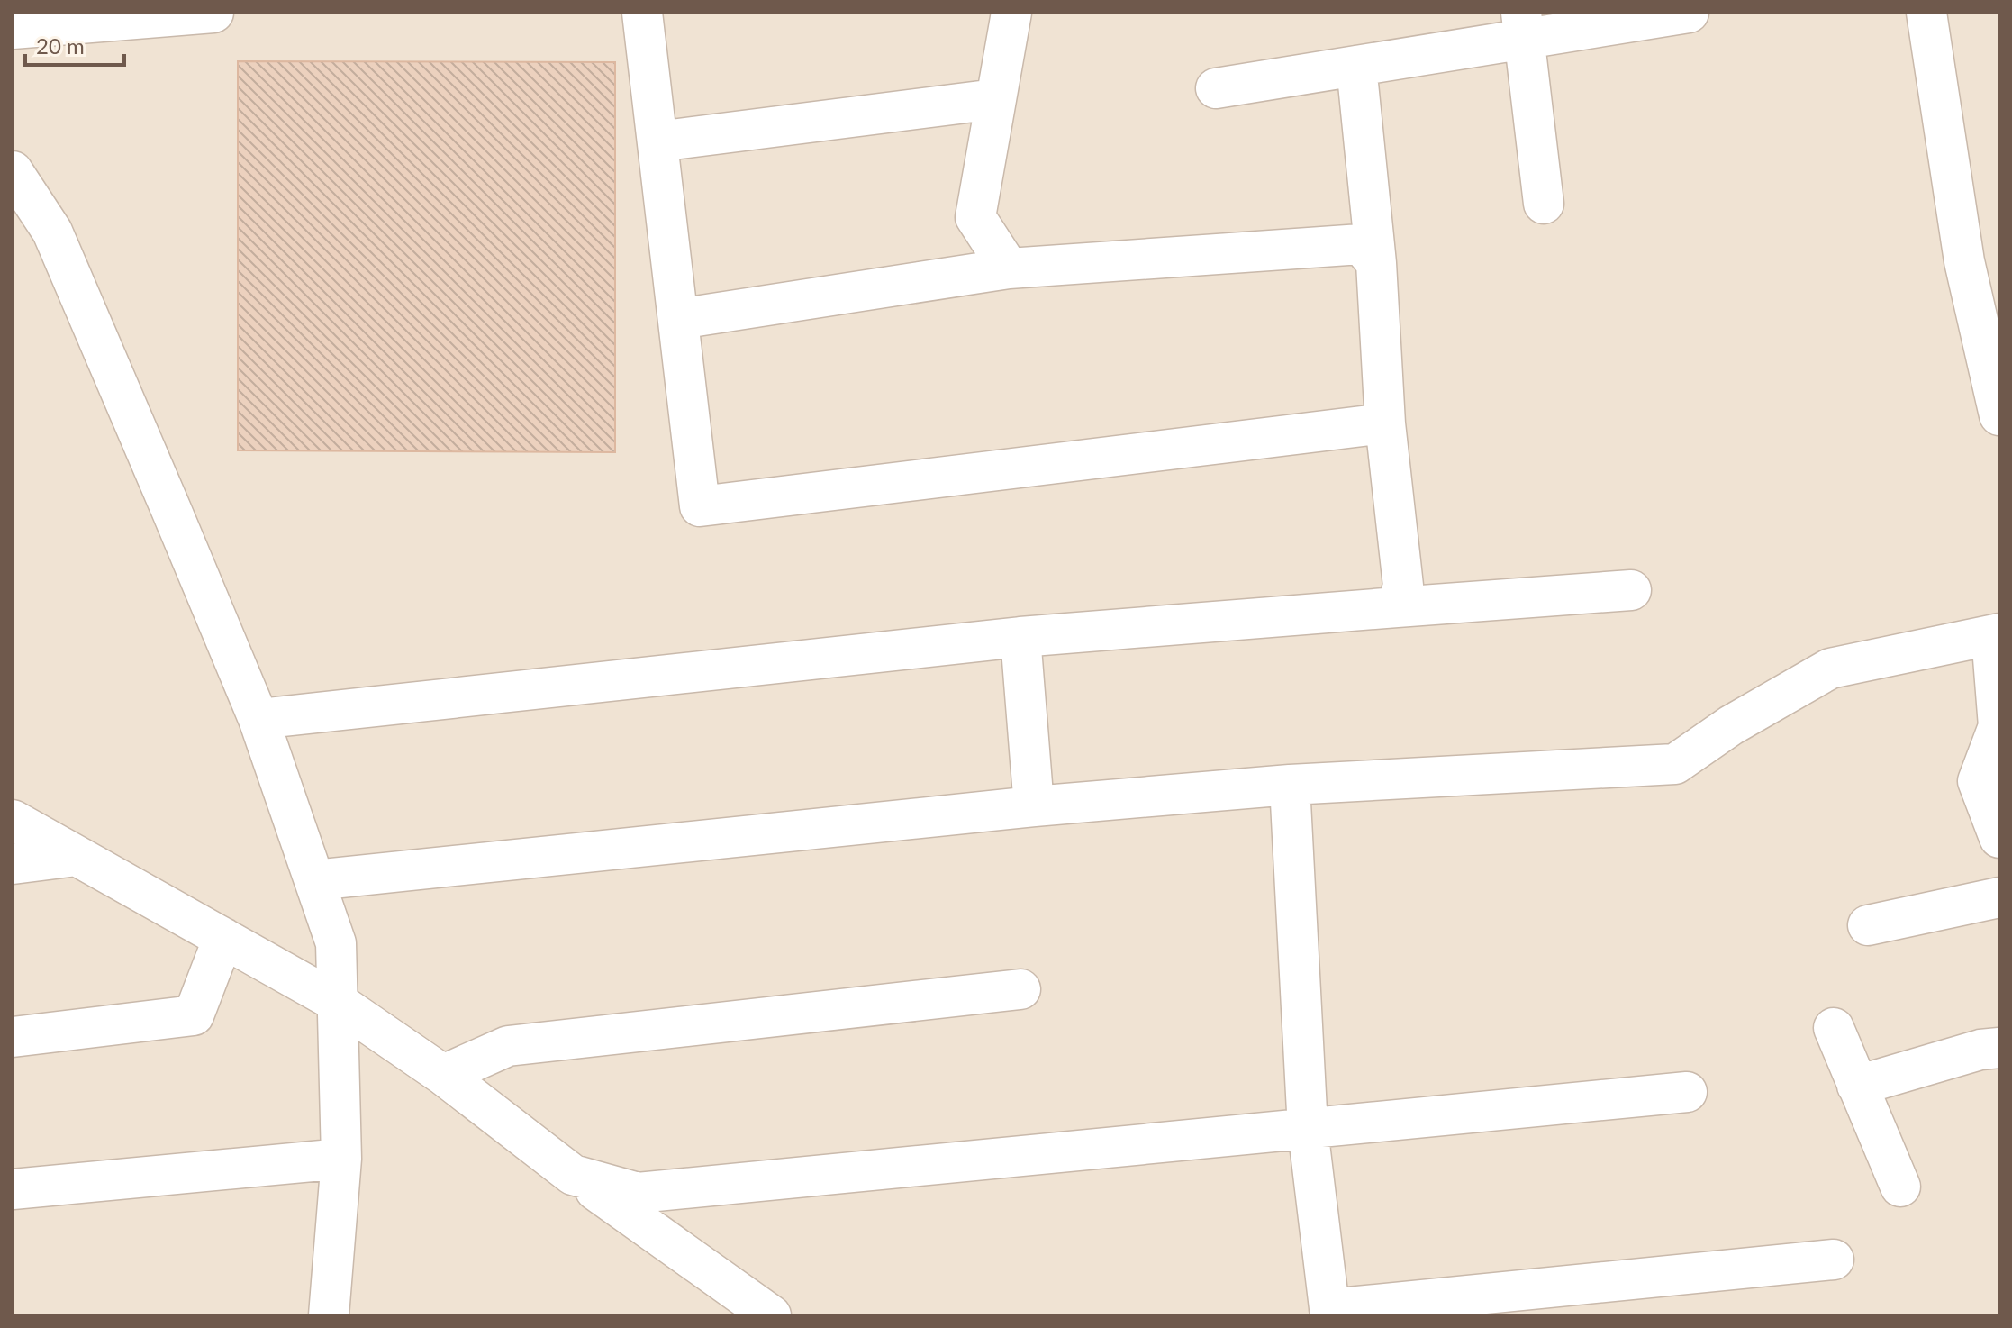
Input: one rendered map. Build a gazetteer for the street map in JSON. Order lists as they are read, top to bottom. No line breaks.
{"scale_bar":"20 m"}
